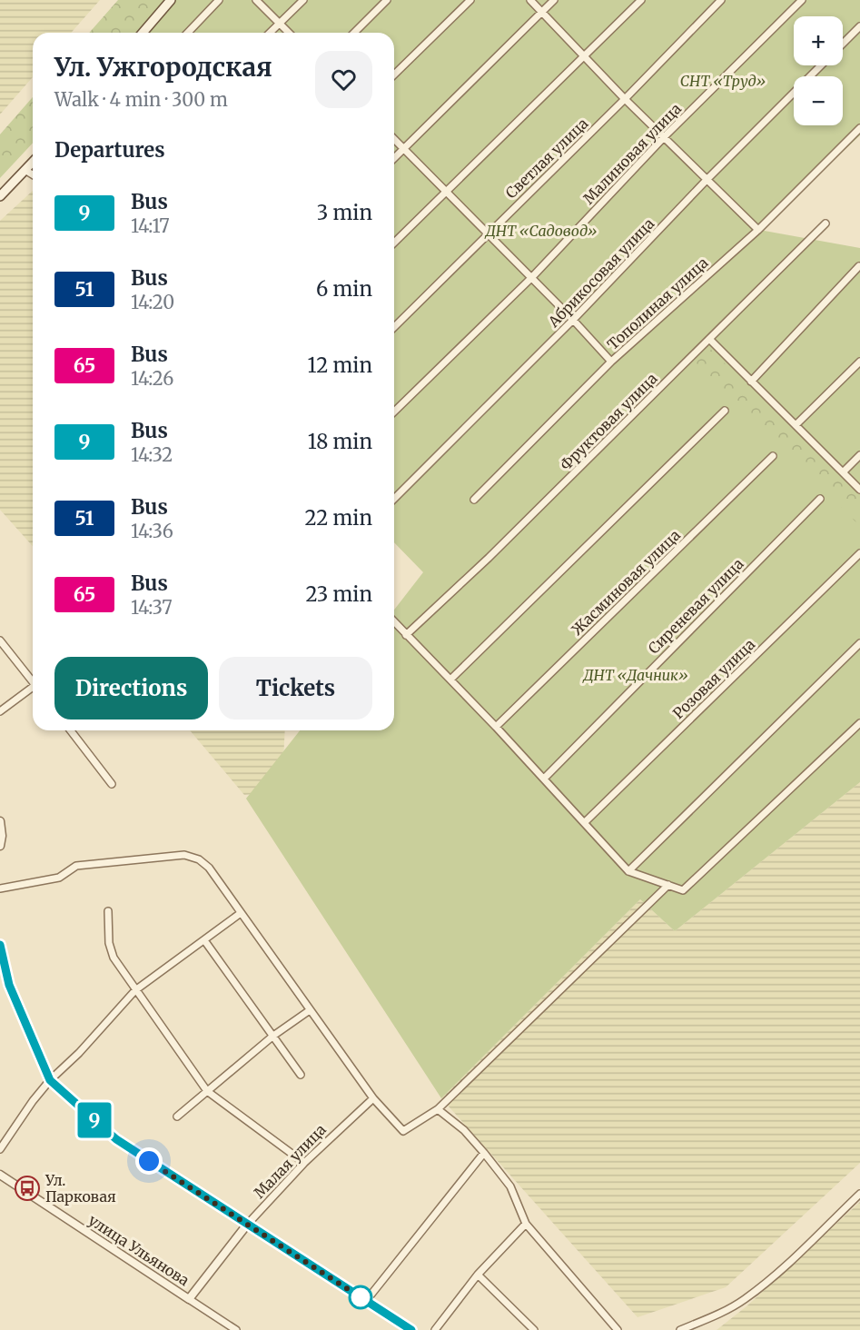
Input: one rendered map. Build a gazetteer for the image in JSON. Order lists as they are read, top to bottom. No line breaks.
{"streets":{"street":["Малиновая улица","Светлая улица","Абрикосовая улица","Тополиная улица","Фруктовая улица","Жасминовая улица","Сиреневая улица","Розовая улица","Малая улица","улица Ульянова"]},"crossings":[["Малая улица","улица Ульянова"]],"parks":["СНТ «Труд»","ДНТ «Садовод»","ДНТ «Дачник»"],"places":{"bus stop":["Ул. Парковая"]},"lines":["bus line 9"],"page":{"on_map":"9","map_buttons":["+","−"],"heading":[["Ул. Ужгородская","Walk · 4 min · 300 m"],"Departures"],"list":[{"mark":"9","name":"Bus","note":"14:17","value":"3 min"},{"mark":"51","name":"Bus","note":"14:20","value":"6 min"},{"mark":"65","name":"Bus","note":"14:26","value":"12 min"},{"mark":"9","name":"Bus","note":"14:32","value":"18 min"},{"mark":"51","name":"Bus","note":"14:36","value":"22 min"},{"mark":"65","name":"Bus","note":"14:37","value":"23 min"}],"buttons":["Directions","Tickets"]}}
